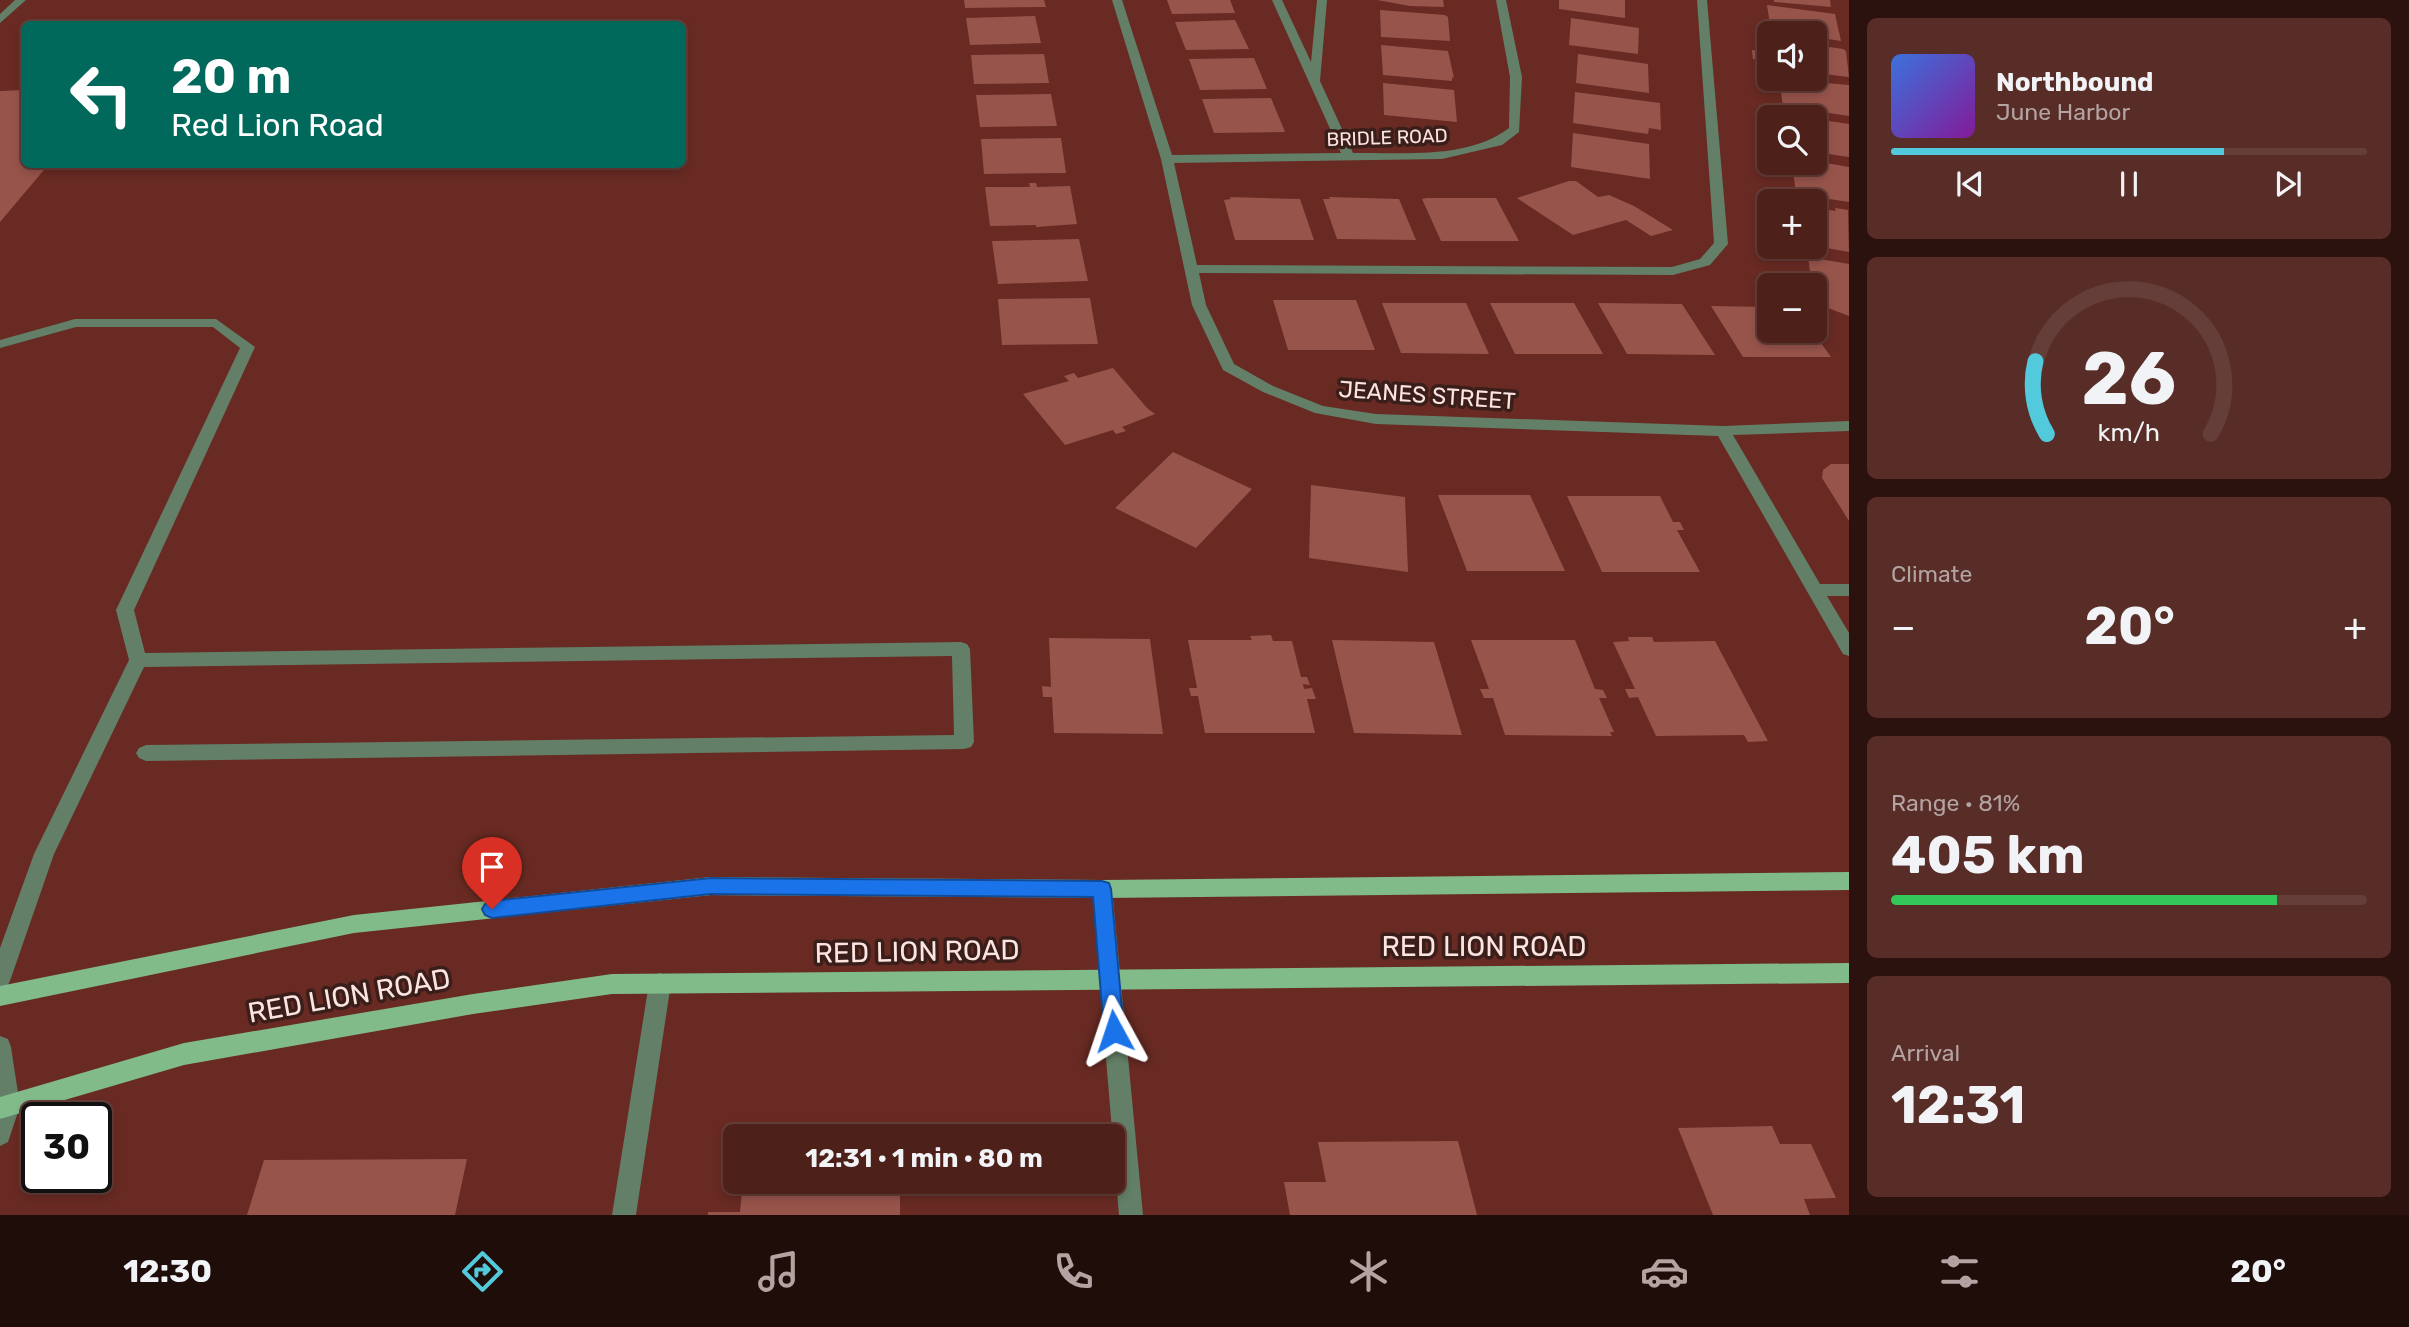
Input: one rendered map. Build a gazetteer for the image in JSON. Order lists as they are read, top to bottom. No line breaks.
{"streets":{"main road":["RED LION ROAD"],"street":["BRIDLE ROAD","JEANES STREET"]},"crossings":[["BRIDLE ROAD","JEANES STREET"]],"page":{"map_buttons":["+","−"],"turn":["20 m","Red Lion Road"],"song":["Northbound","June Harbor"],"tile":["Climate",["Range · 81%","405 km"],["Arrival","12:31"]],"heat":["−","20°","+"],"limit":"30","trip":"12:31 · 1 min · 80 m","tabs":["12:30","20°"],"gauge":["26","km/h"]}}
